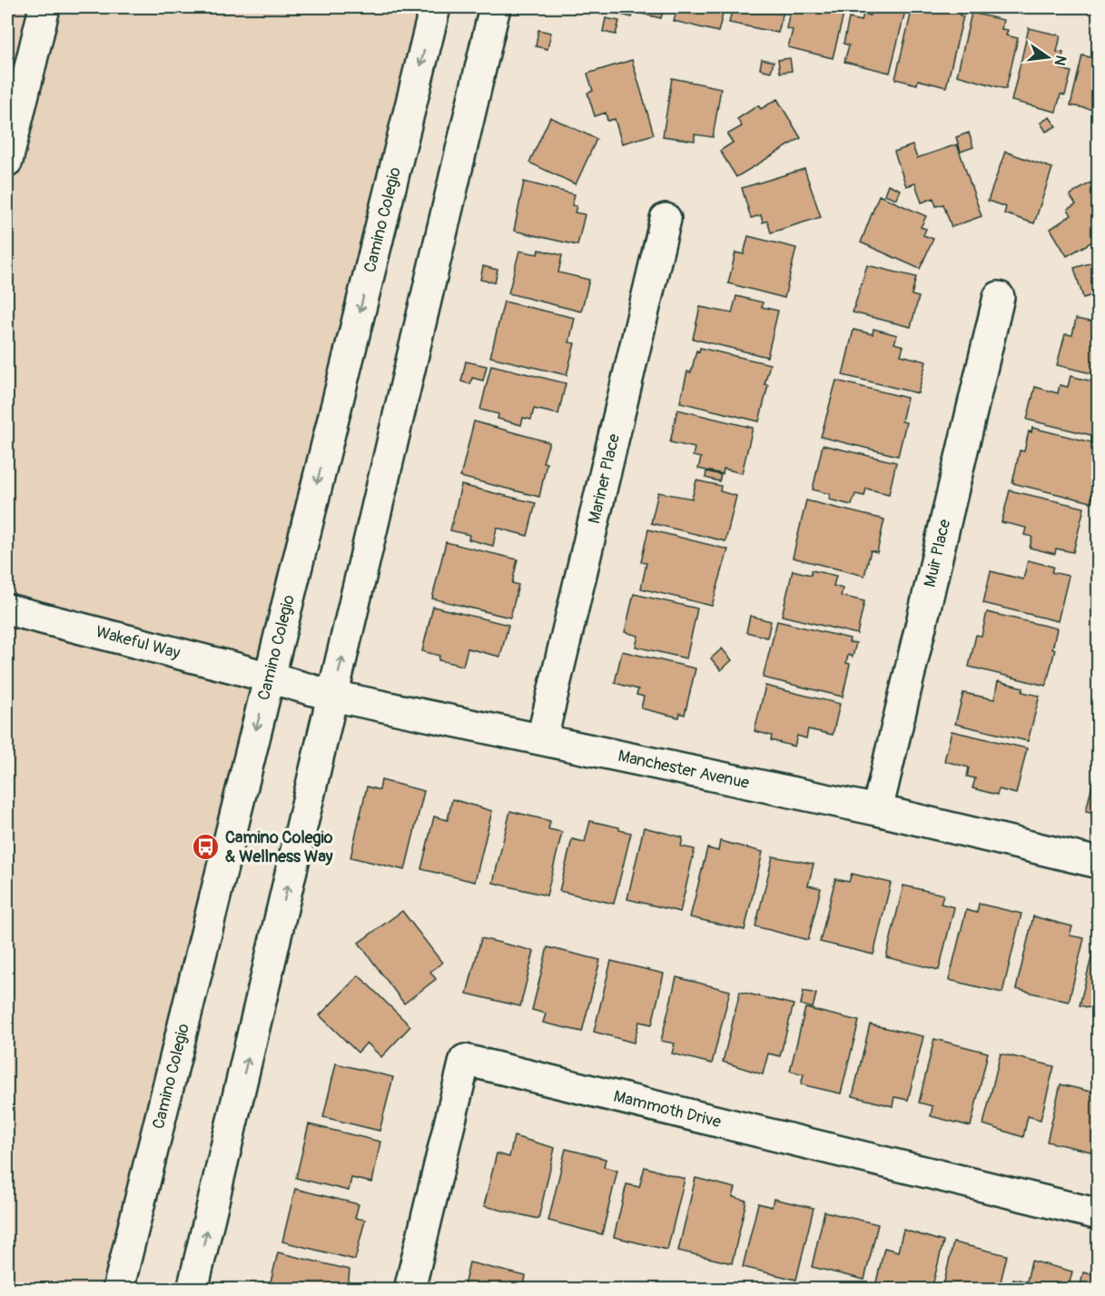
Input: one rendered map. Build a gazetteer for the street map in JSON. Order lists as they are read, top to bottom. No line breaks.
{"streets":{"street":["Camino Colegio","Mariner Place","Muir Place","Wakeful Way","Manchester Avenue","Mammoth Drive"]},"crossings":[["Camino Colegio","Wakeful Way"],["Camino Colegio","Manchester Avenue"],["Mariner Place","Manchester Avenue"],["Muir Place","Manchester Avenue"],["Wakeful Way","Manchester Avenue"]],"places":{"bus stop":["Camino Colegio & Wellness Way"]},"north":"right"}
